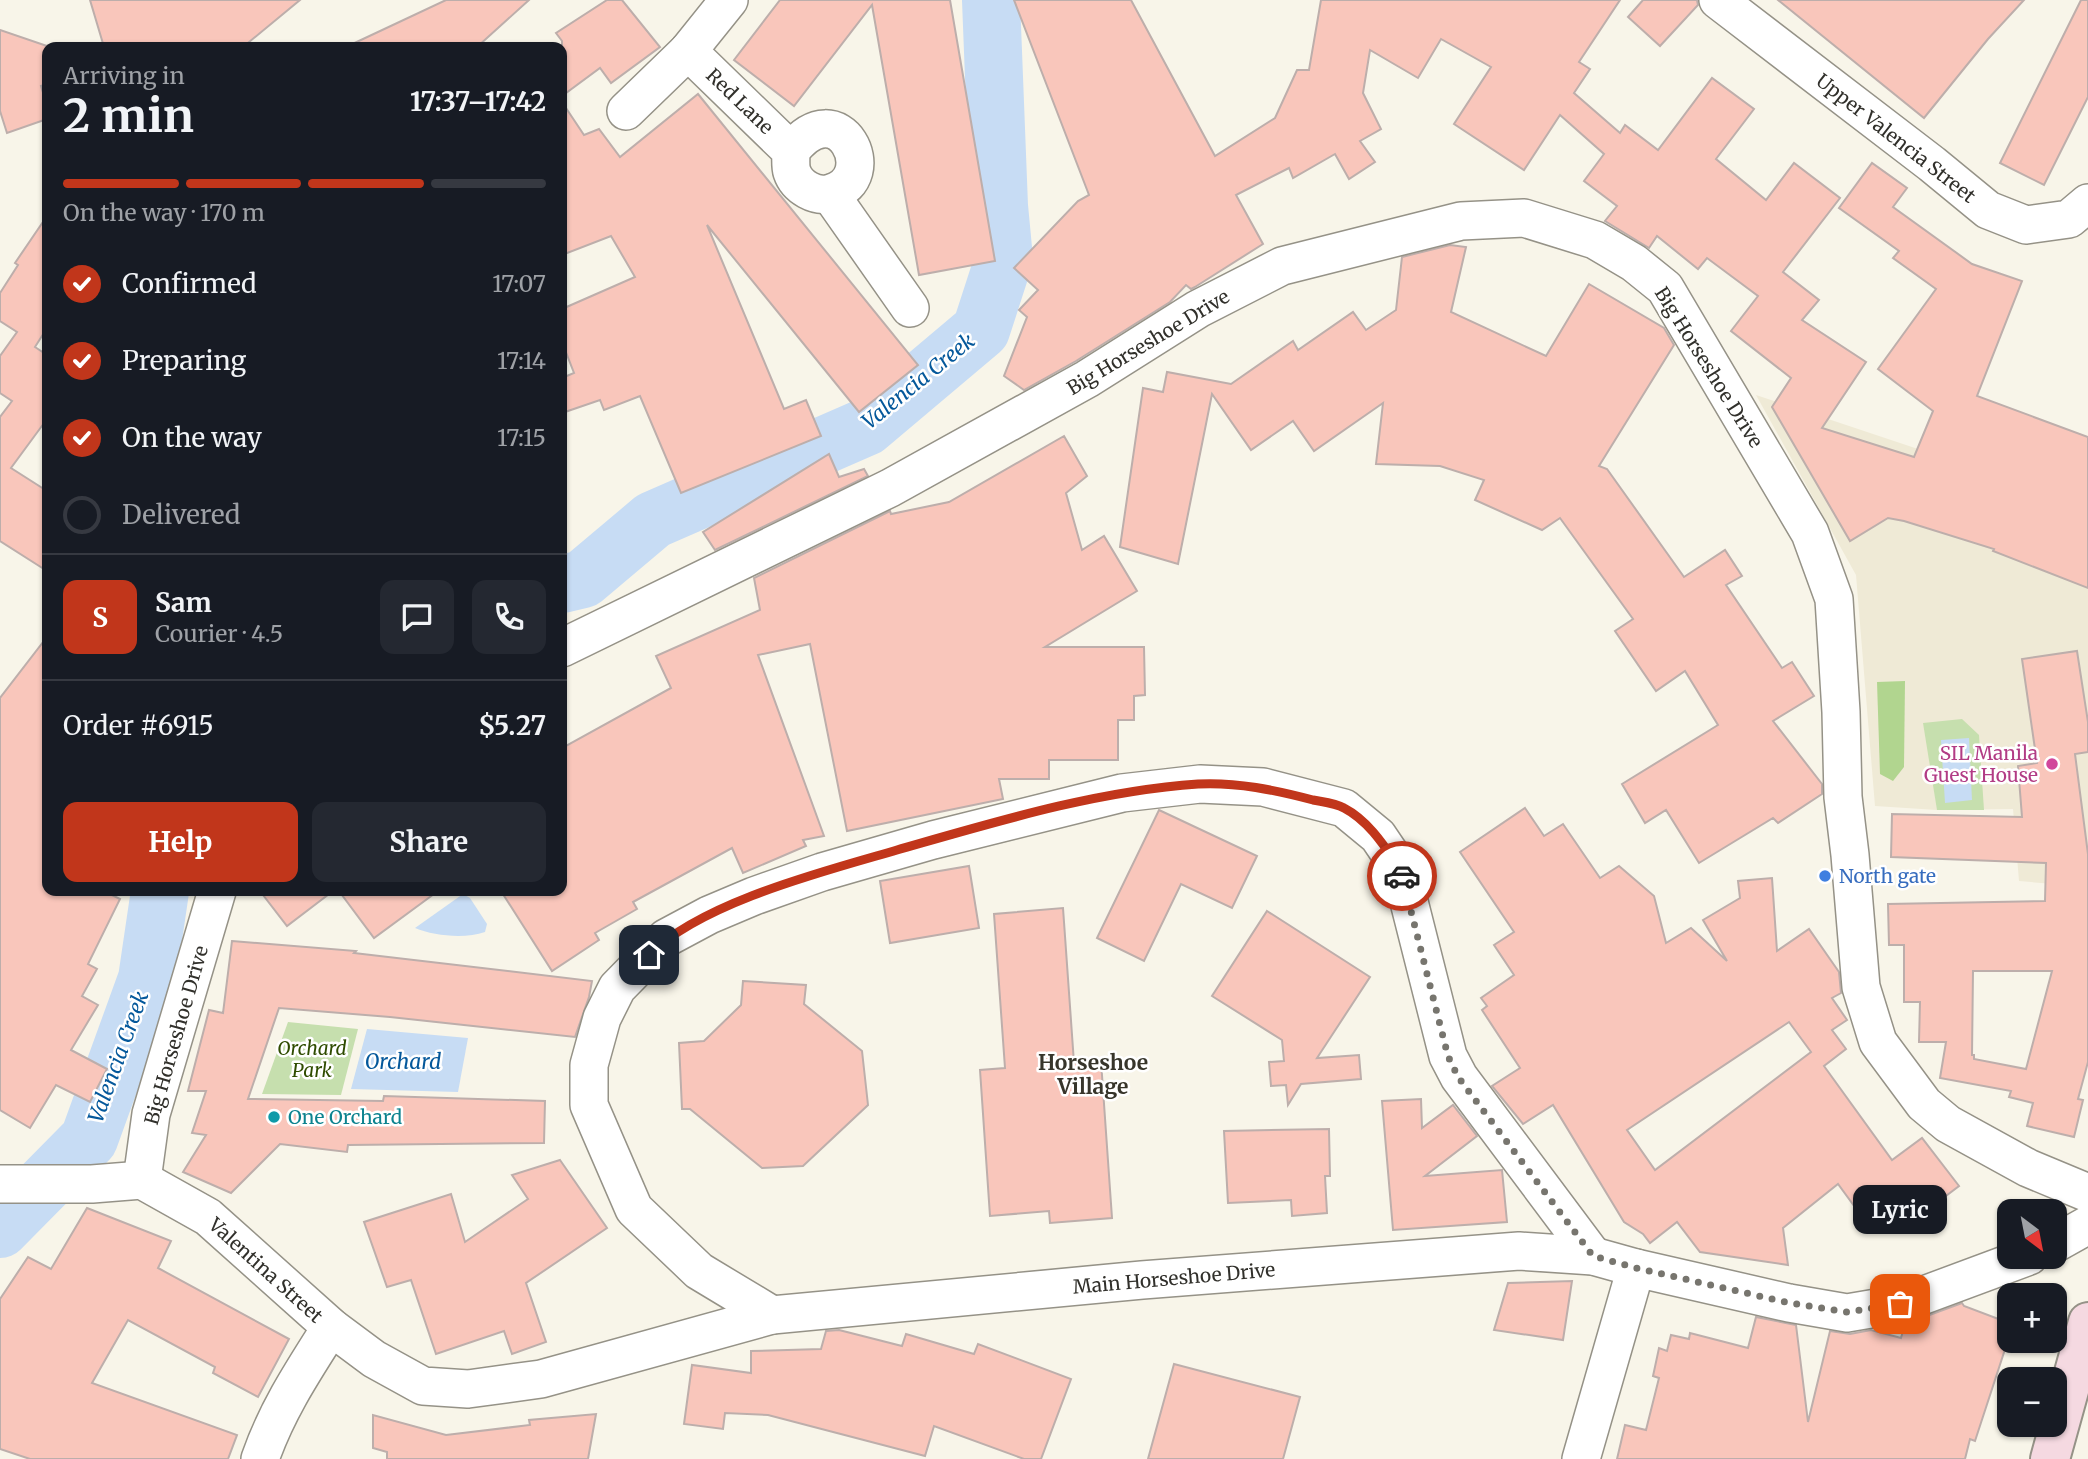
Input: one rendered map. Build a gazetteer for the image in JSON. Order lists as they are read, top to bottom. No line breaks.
{"streets":{"street":["Red Lane","Upper Valencia Street","Big Horseshoe Drive","Valentina Street","Main Horseshoe Drive"]},"crossings":[["Big Horseshoe Drive","Valentina Street"],["Valentina Street","Main Horseshoe Drive"]],"districts":["Horseshoe Village"],"water":["Valencia Creek","Orchard"],"parks":["Orchard Park"],"places":["SIL Manila Guest House","North gate","One Orchard","Lyric"],"north":"bottom right","page":{"heading":["2 min","Arriving in","17:37–17:42"],"panel":["Sam","Courier · 4.5","Order #6915","$5.27"],"bar":"On the way · 170 m","list":[["Confirmed","17:07"],["Preparing","17:14"],["On the way","17:15"],"Delivered"],"round":"S","buttons":["Help","Share"],"bubble":"Lyric","map_buttons":["+","−"]}}
